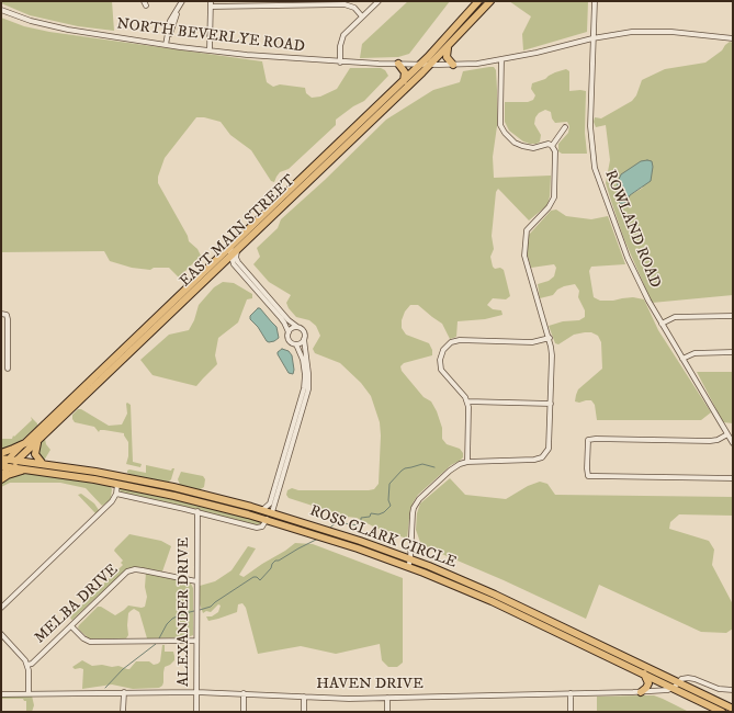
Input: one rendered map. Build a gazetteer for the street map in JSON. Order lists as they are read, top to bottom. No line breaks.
{"streets":{"highway":["EAST MAIN STREET","ROSS CLARK CIRCLE"],"street":["NORTH BEVERLYE ROAD","ROWLAND ROAD","MELBA DRIVE","ALEXANDER DRIVE","HAVEN DRIVE"]},"crossings":[["NORTH BEVERLYE ROAD","ROWLAND ROAD"],["NORTH BEVERLYE ROAD","EAST MAIN STREET"],["EAST MAIN STREET","ROSS CLARK CIRCLE"],["ROSS CLARK CIRCLE","HAVEN DRIVE"],["MELBA DRIVE","ALEXANDER DRIVE"],["ALEXANDER DRIVE","HAVEN DRIVE"]]}
